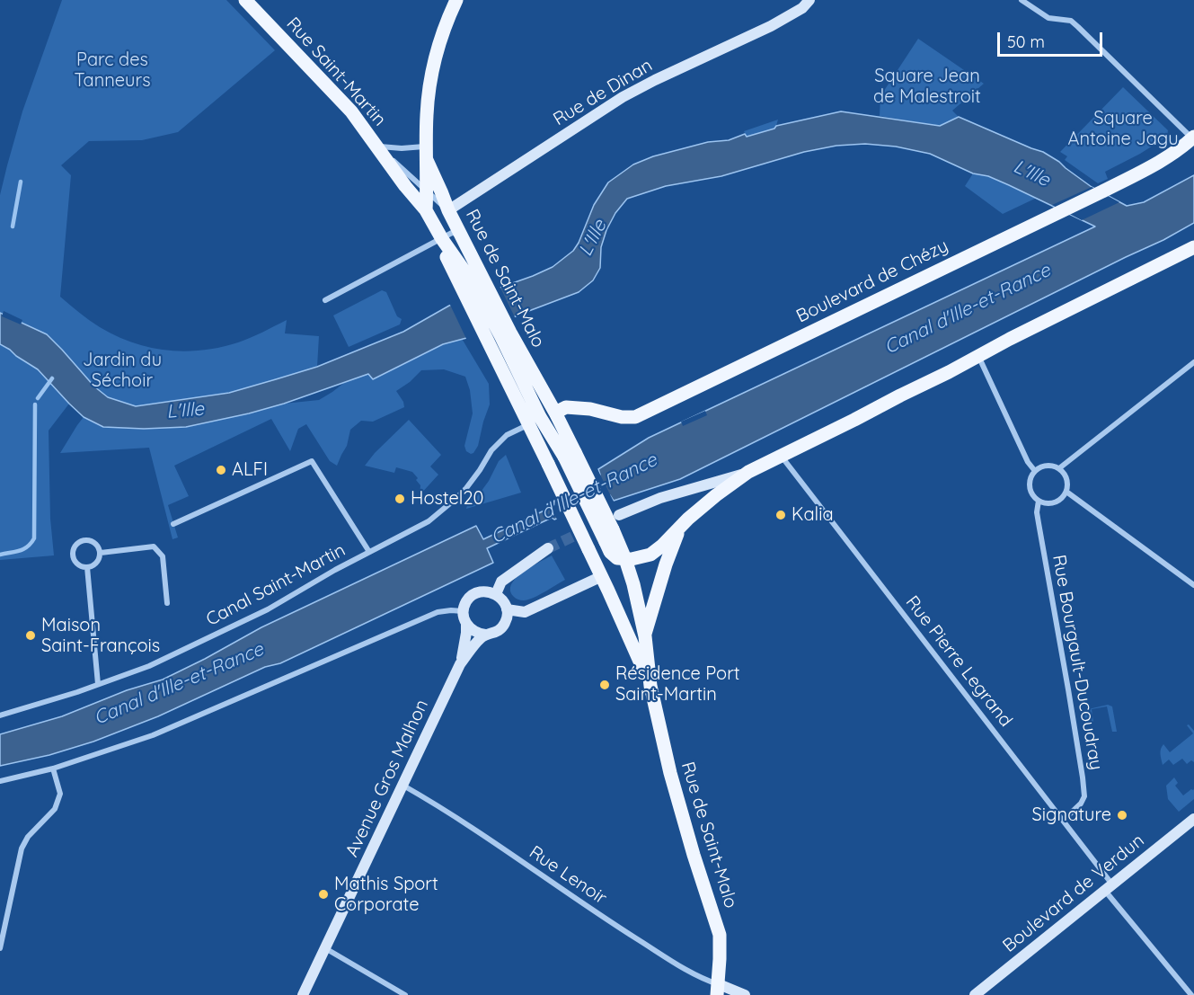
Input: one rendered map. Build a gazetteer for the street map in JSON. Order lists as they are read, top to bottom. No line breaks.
{"streets":{"main road":["Rue Saint-Martin","Rue de Saint-Malo","Boulevard de Chézy"],"street":["Rue de Dinan","Canal Saint-Martin","Rue Pierre Legrand","Rue Bourgault-Ducoudray","Avenue Gros Malhon","Rue Lenoir","Boulevard de Verdun"]},"crossings":[["Rue Saint-Martin","Rue de Dinan"],["Rue Saint-Martin","Rue de Saint-Malo"],["Rue de Dinan","Rue de Saint-Malo"],["Rue de Saint-Malo","Boulevard de Chézy"],["Rue de Saint-Malo","Canal Saint-Martin"],["Rue de Saint-Malo","Rue Lenoir"],["Rue Pierre Legrand","Rue Bourgault-Ducoudray"],["Rue Pierre Legrand","Boulevard de Verdun"],["Avenue Gros Malhon","Rue Lenoir"]],"water":["L'Ille","Canal d'Ille-et-Rance"],"parks":["Parc des Tanneurs","Square Jean de Malestroit","Square Antoine Jagu","Jardin du Séchoir"],"places":["ALFI","Hostel20","Kalia","Maison Saint-François","Résidence Port Saint-Martin","Signature","Mathis Sport Corporate"],"scale_bar":"50 m"}
